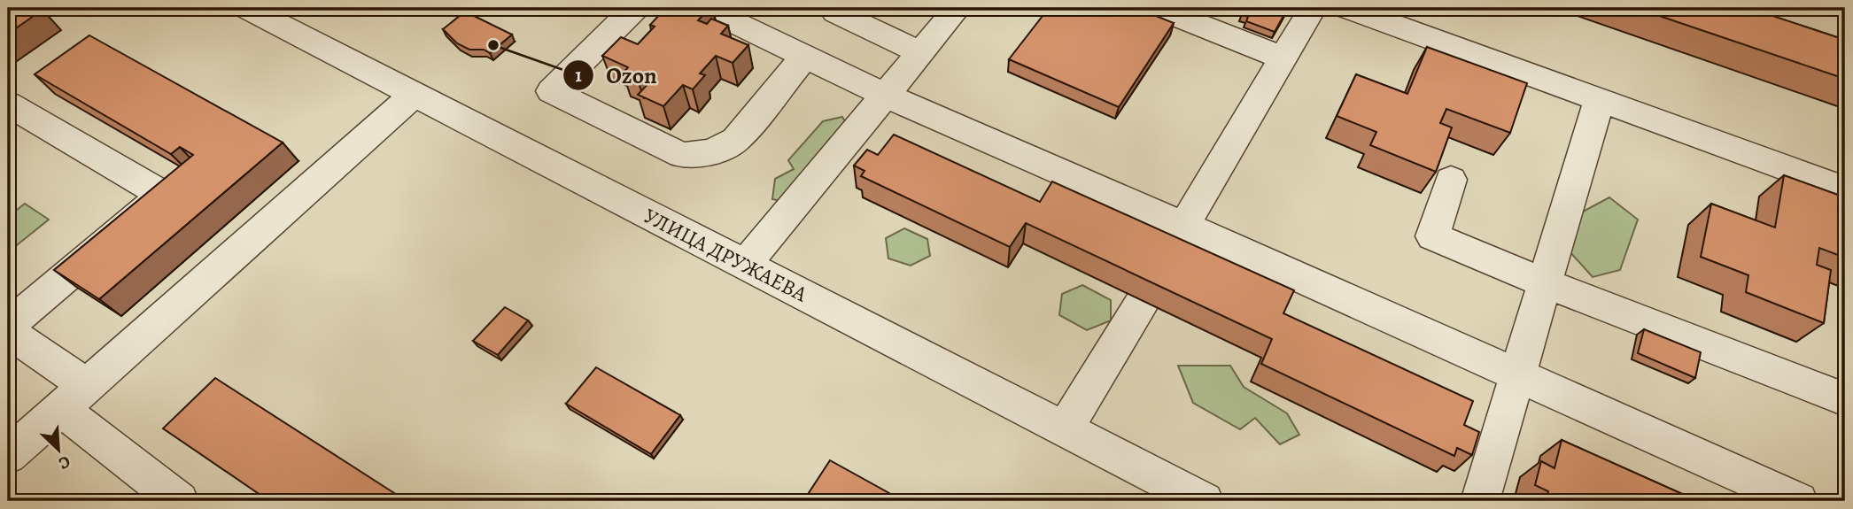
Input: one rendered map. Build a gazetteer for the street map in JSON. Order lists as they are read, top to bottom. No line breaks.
{"streets":{"street":["УЛИЦА ДРУЖАЕВА"]},"places":["Ozon"],"north":"bottom right"}
